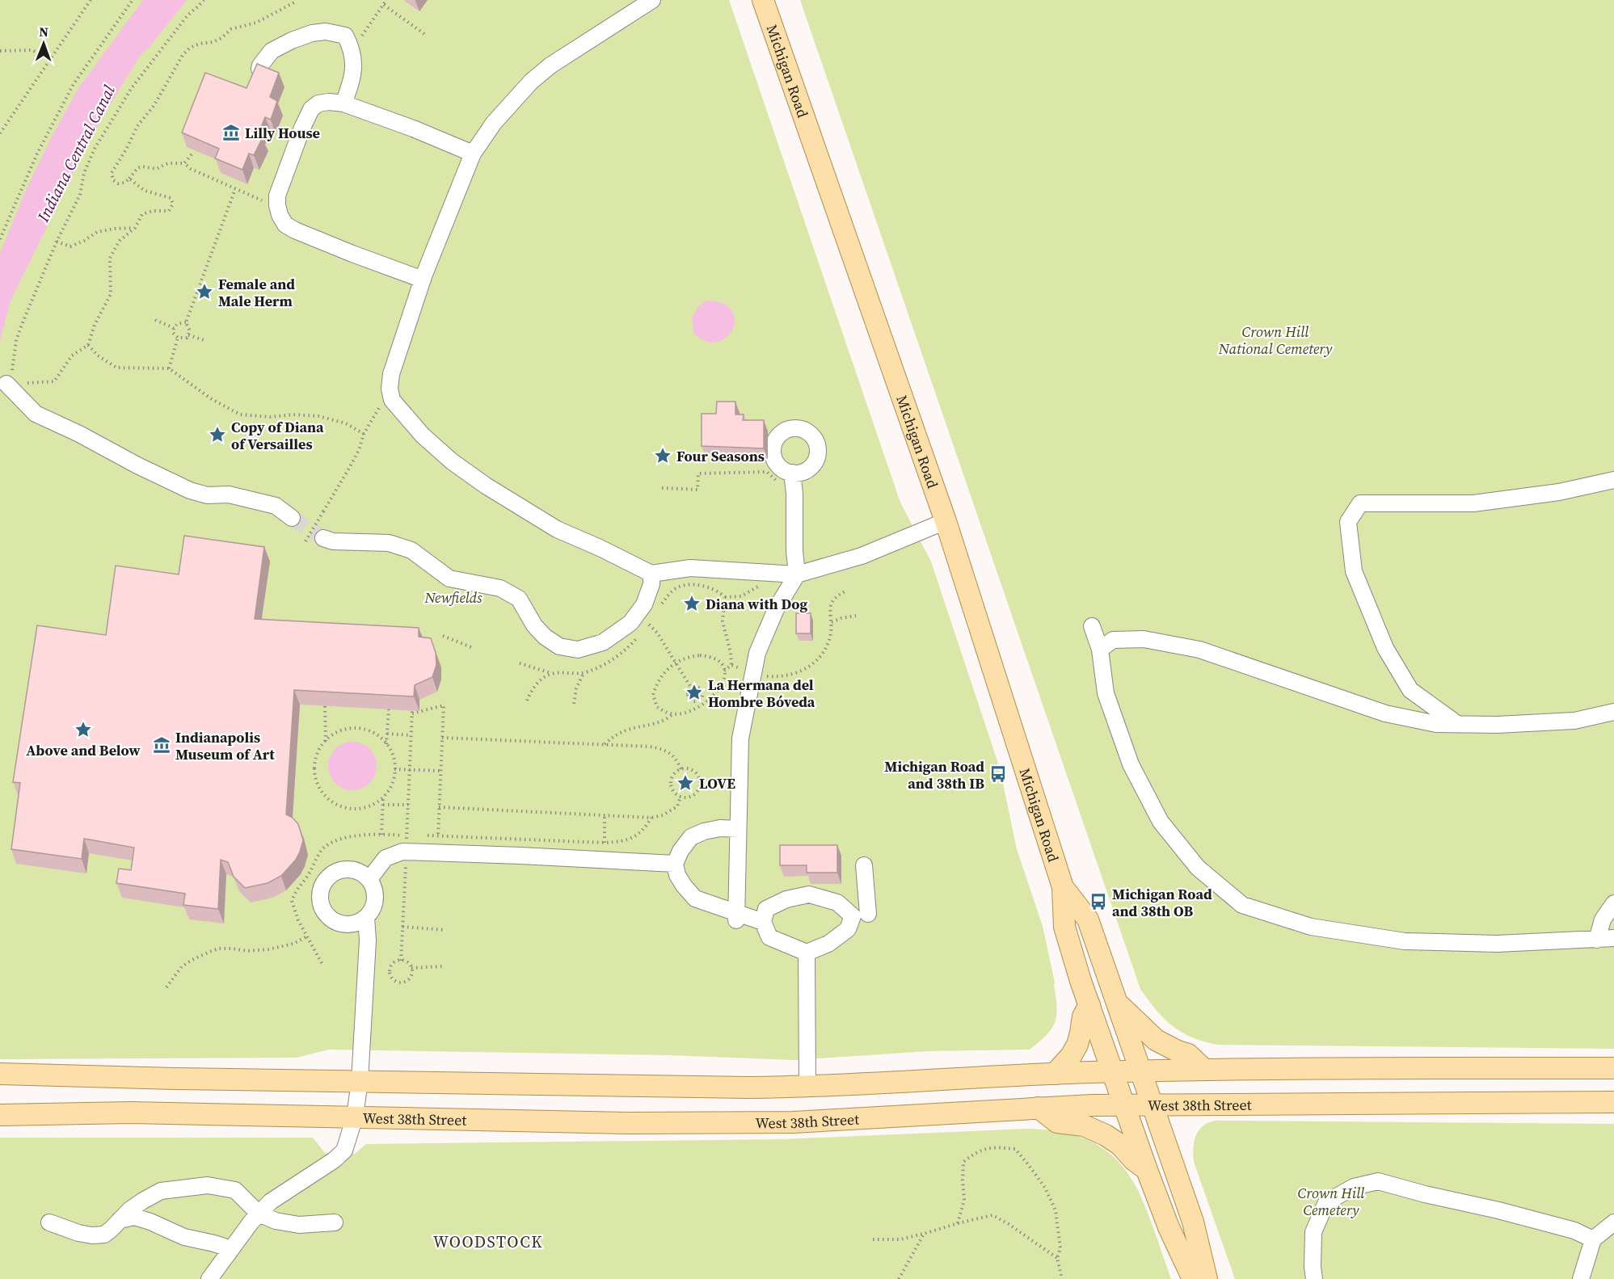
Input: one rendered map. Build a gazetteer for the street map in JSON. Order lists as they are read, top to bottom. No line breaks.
{"streets":{"main road":["Michigan Road","West 38th Street"]},"crossings":[["Michigan Road","West 38th Street"]],"districts":["WOODSTOCK"],"water":["Indiana Central Canal"],"parks":["Crown Hill National Cemetery","Newfields","Crown Hill Cemetery"],"places":{"museum":["Lilly House","Indianapolis Museum of Art"],"place":["Female and Male Herm","Copy of Diana of Versailles","Four Seasons","Diana with Dog","La Hermana del Hombre Bóveda","Above and Below","LOVE"],"bus stop":["Michigan Road and 38th IB","Michigan Road and 38th OB"]},"north":"top"}
